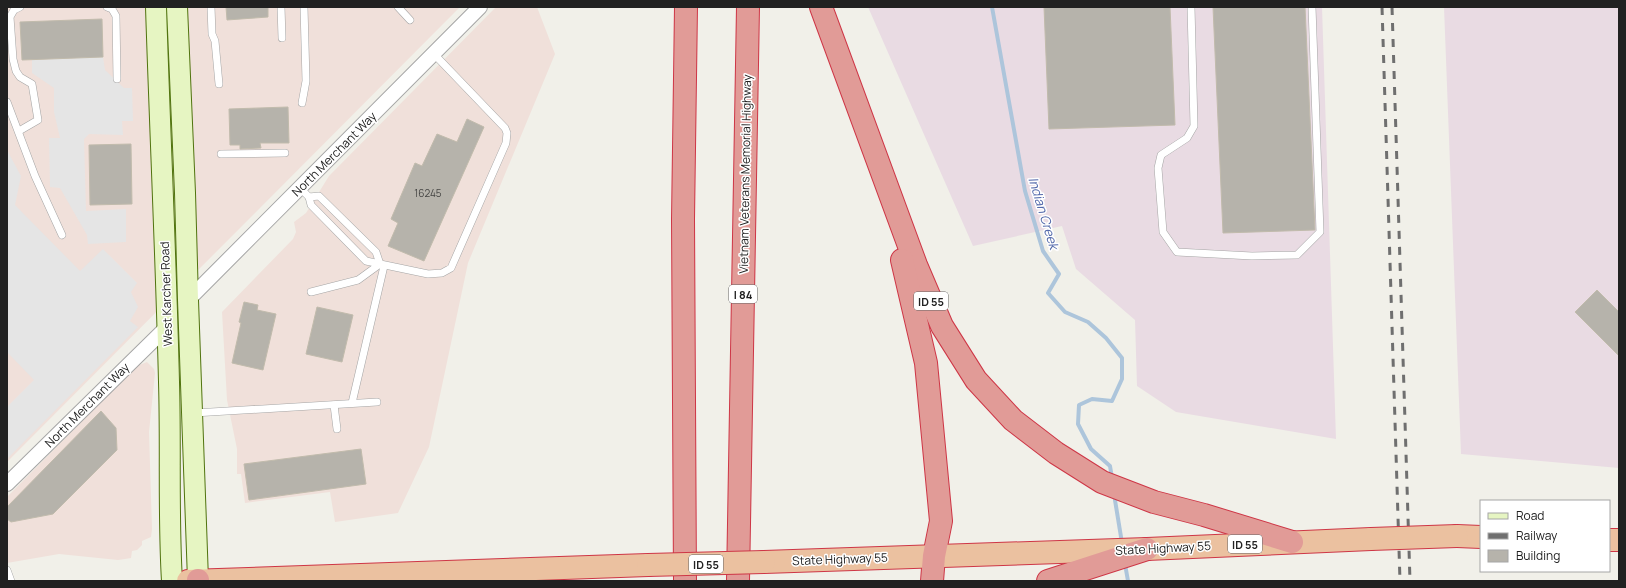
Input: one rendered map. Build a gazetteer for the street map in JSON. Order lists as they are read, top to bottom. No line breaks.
{"streets":{"highway":["Vietnam Veterans Memorial Highway","I 84","ID 55","State Highway 55"],"main road":["West Karcher Road"],"street":["North Merchant Way"]},"crossings":[["North Merchant Way","West Karcher Road"],["West Karcher Road","State Highway 55"],["ID 55","State Highway 55"]],"water":["Indian Creek"],"house_numbers":["16245"],"legend":["Road","Railway","Building"]}
